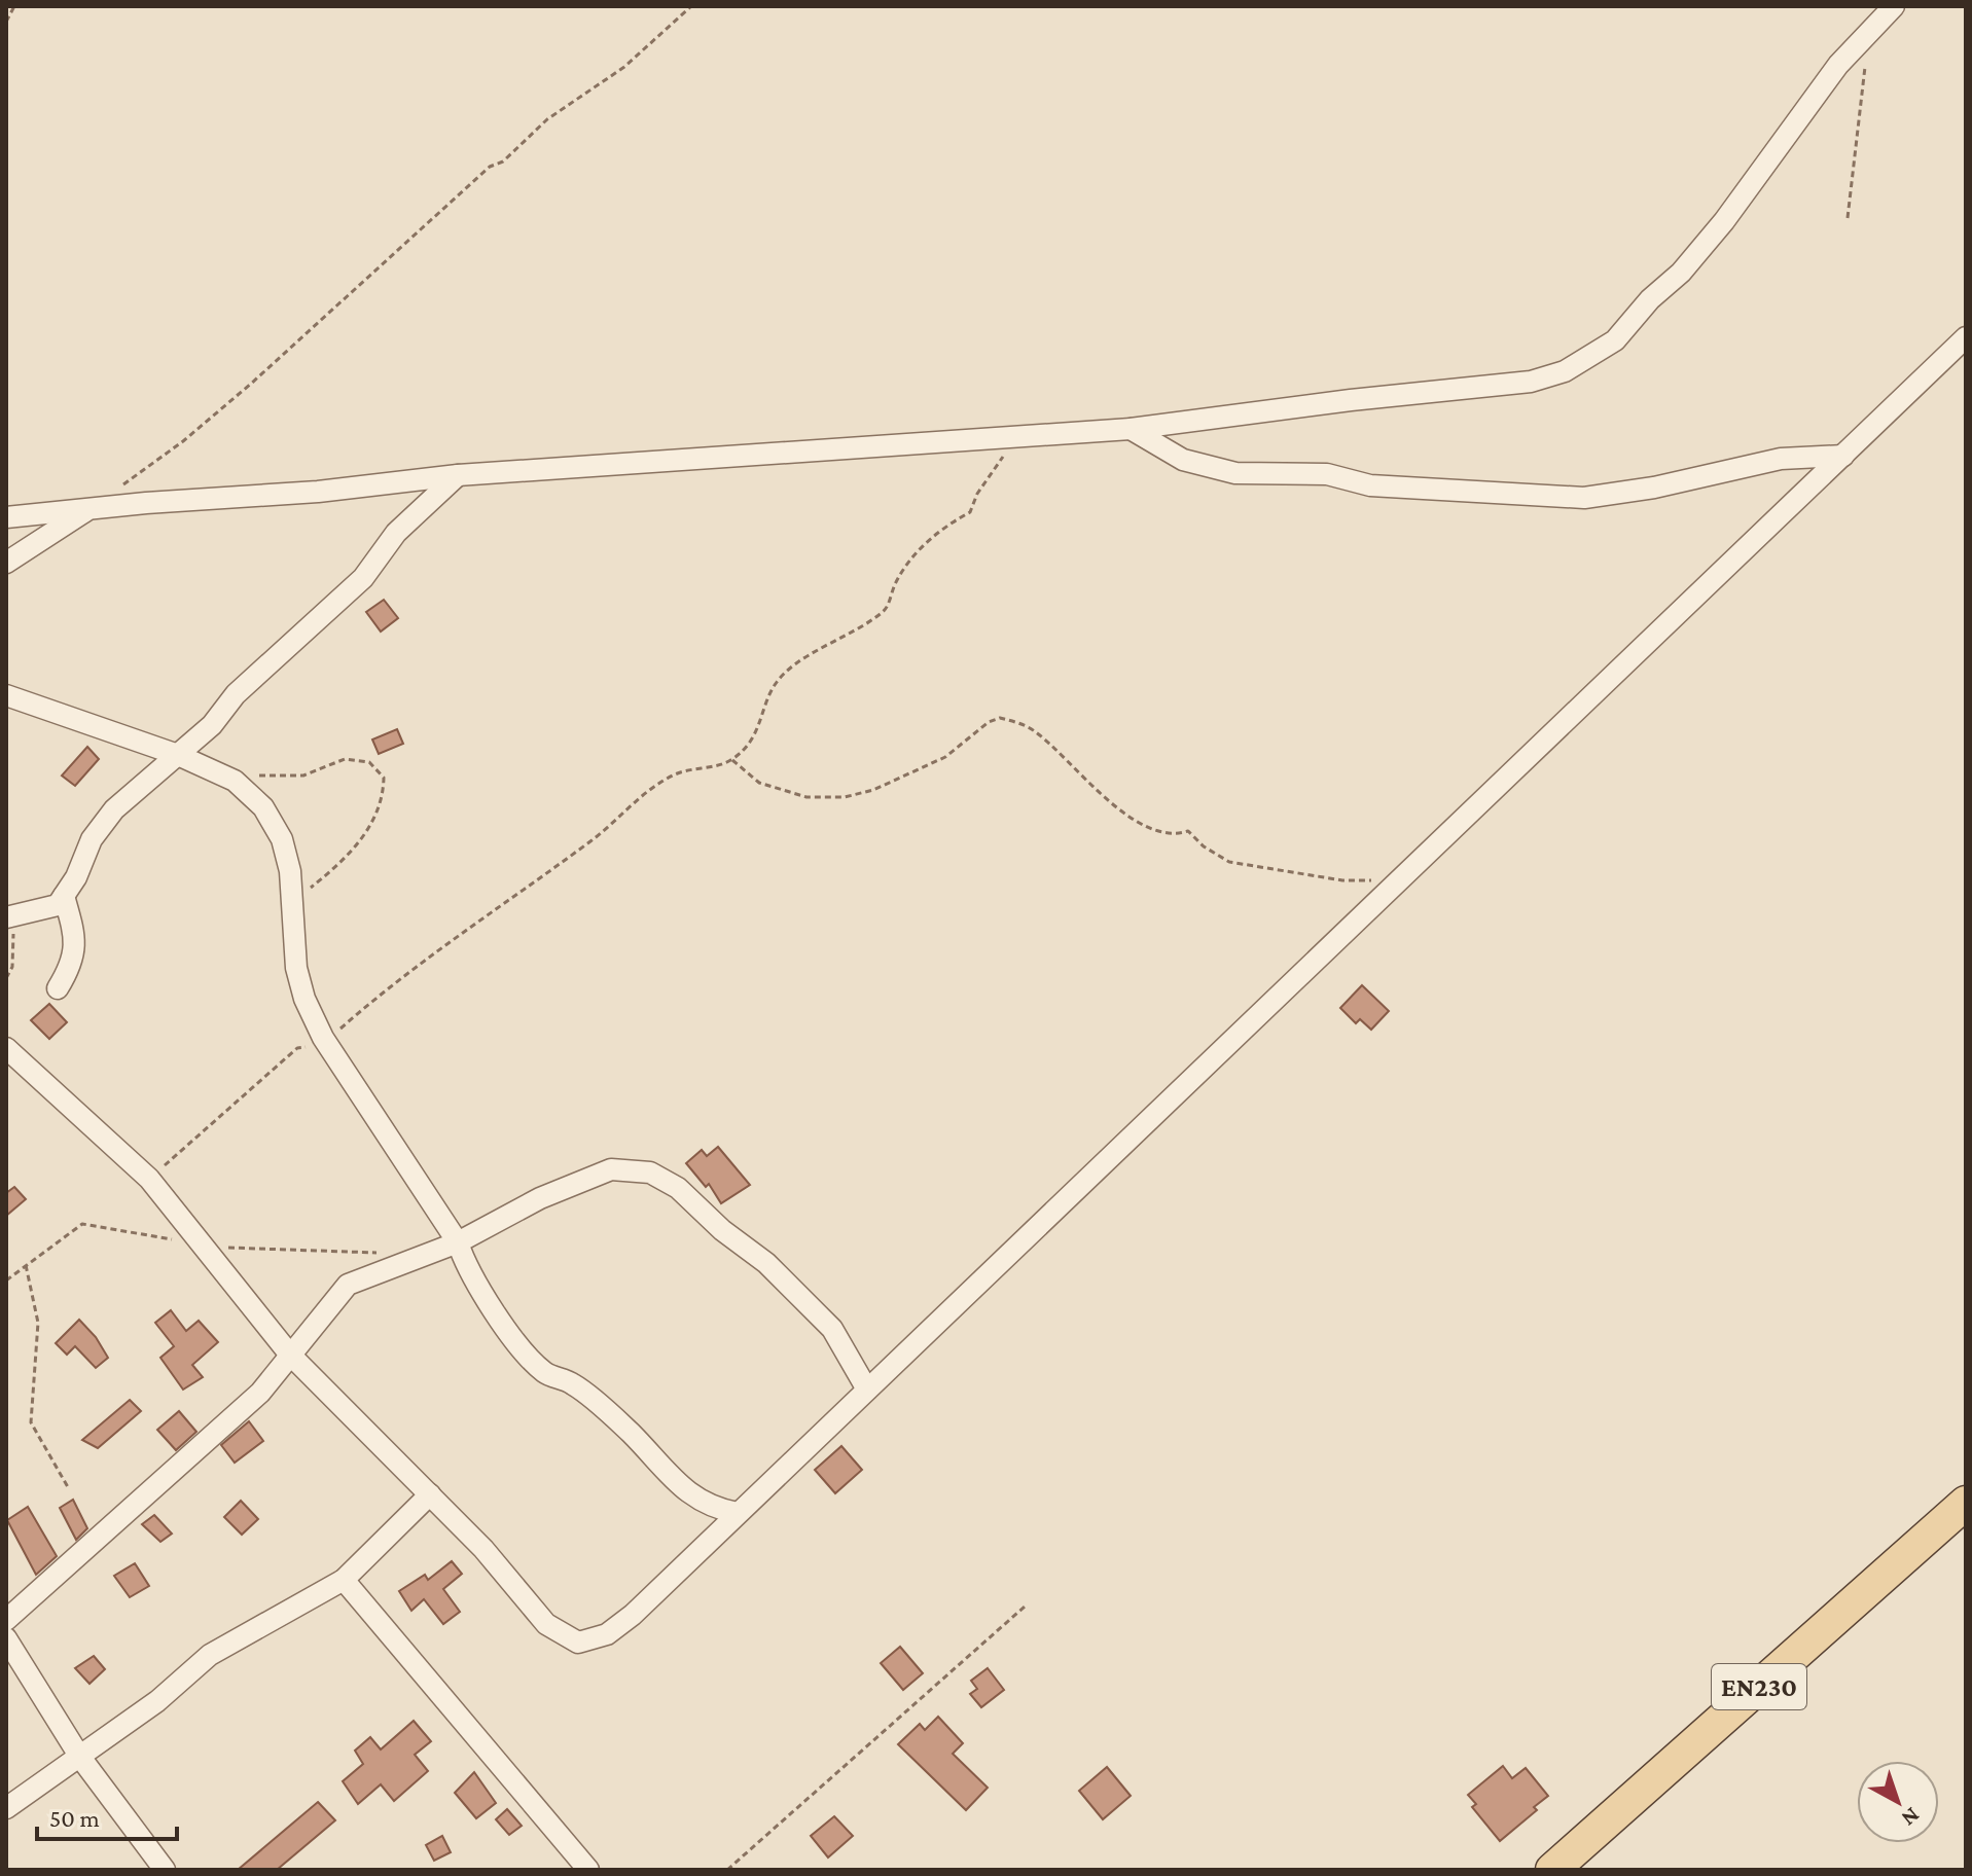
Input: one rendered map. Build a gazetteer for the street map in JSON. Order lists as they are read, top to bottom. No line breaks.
{"streets":{"main road":["EN230"]},"scale_bar":"50 m","north":"bottom right"}
